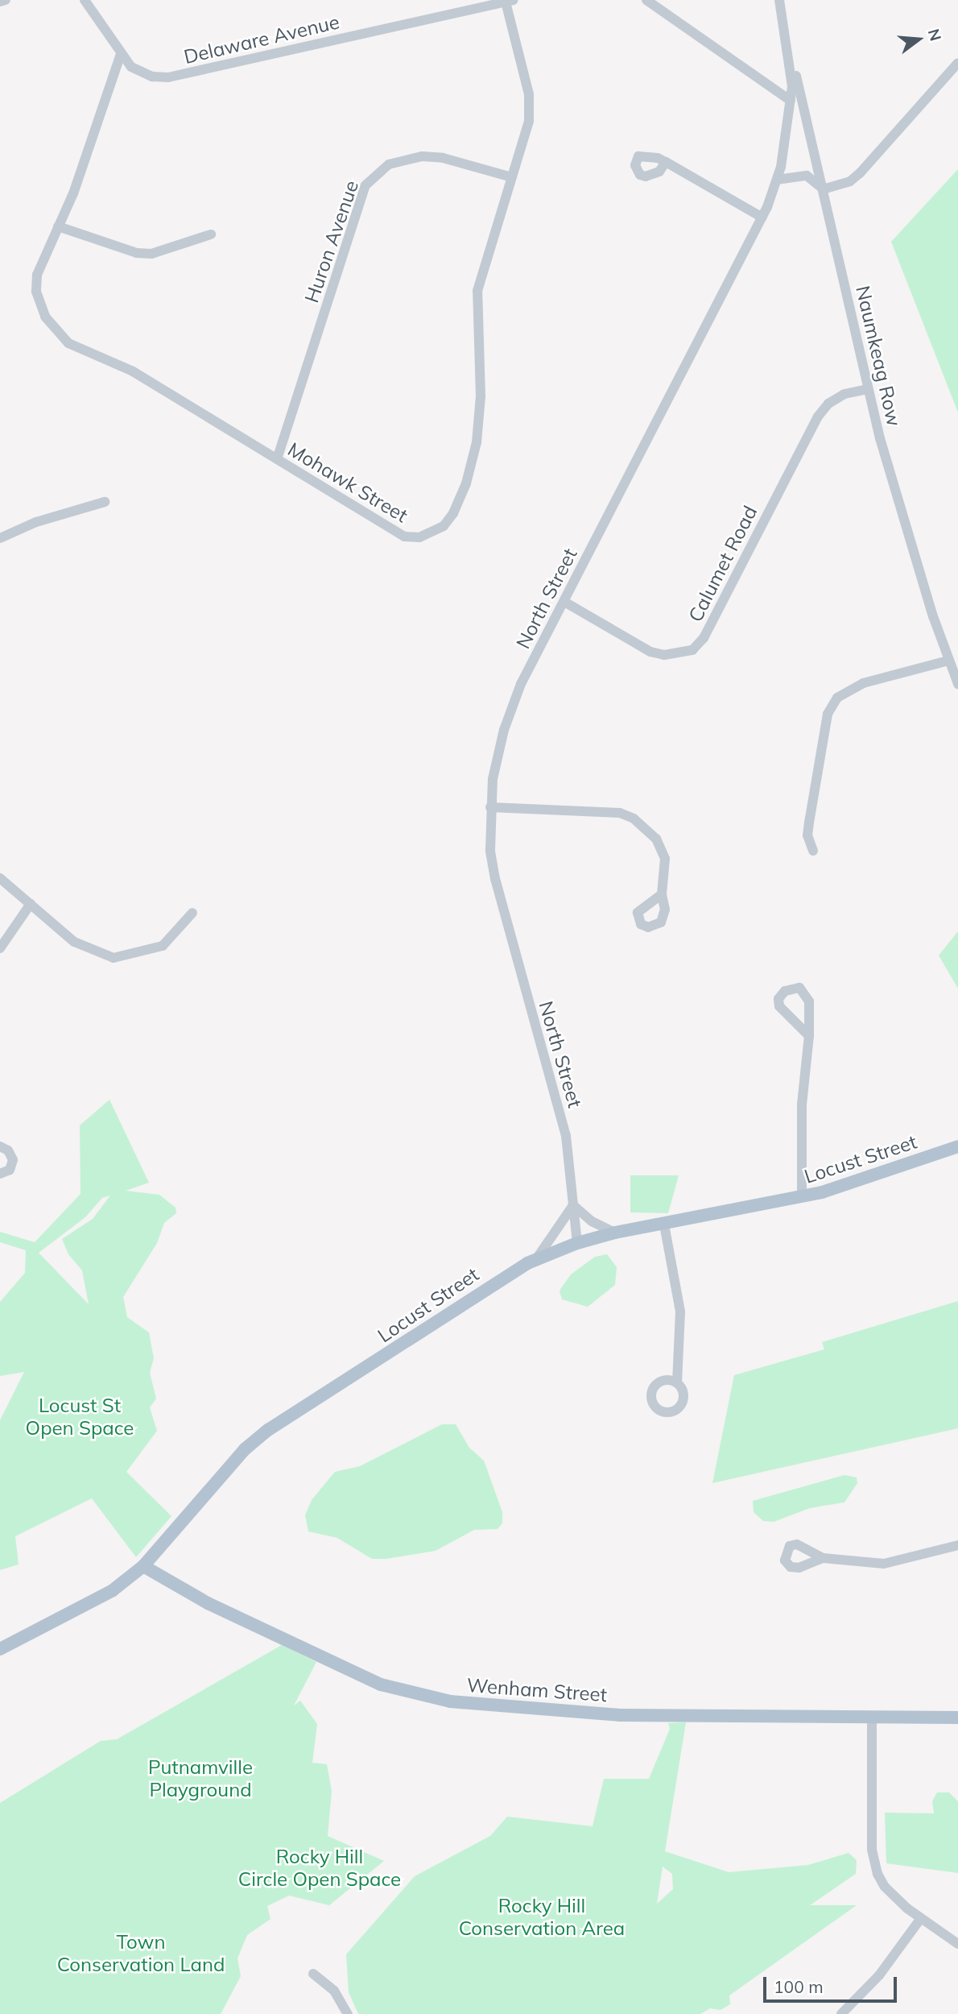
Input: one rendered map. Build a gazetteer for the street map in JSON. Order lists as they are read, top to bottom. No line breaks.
{"streets":{"main road":["Locust Street","Wenham Street"],"street":["Delaware Avenue","Huron Avenue","Naumkeag Row","Mohawk Street","Calumet Road","North Street"]},"crossings":[["Delaware Avenue","Mohawk Street"],["Huron Avenue","Mohawk Street"],["Naumkeag Row","Calumet Road"],["Naumkeag Row","North Street"],["Calumet Road","North Street"],["North Street","Locust Street"],["Locust Street","Wenham Street"]],"parks":["Locust St Open Space","Putnamville Playground","Rocky Hill Circle Open Space","Rocky Hill Conservation Area","Town Conservation Land"],"scale_bar":"100 m","north":"right"}
